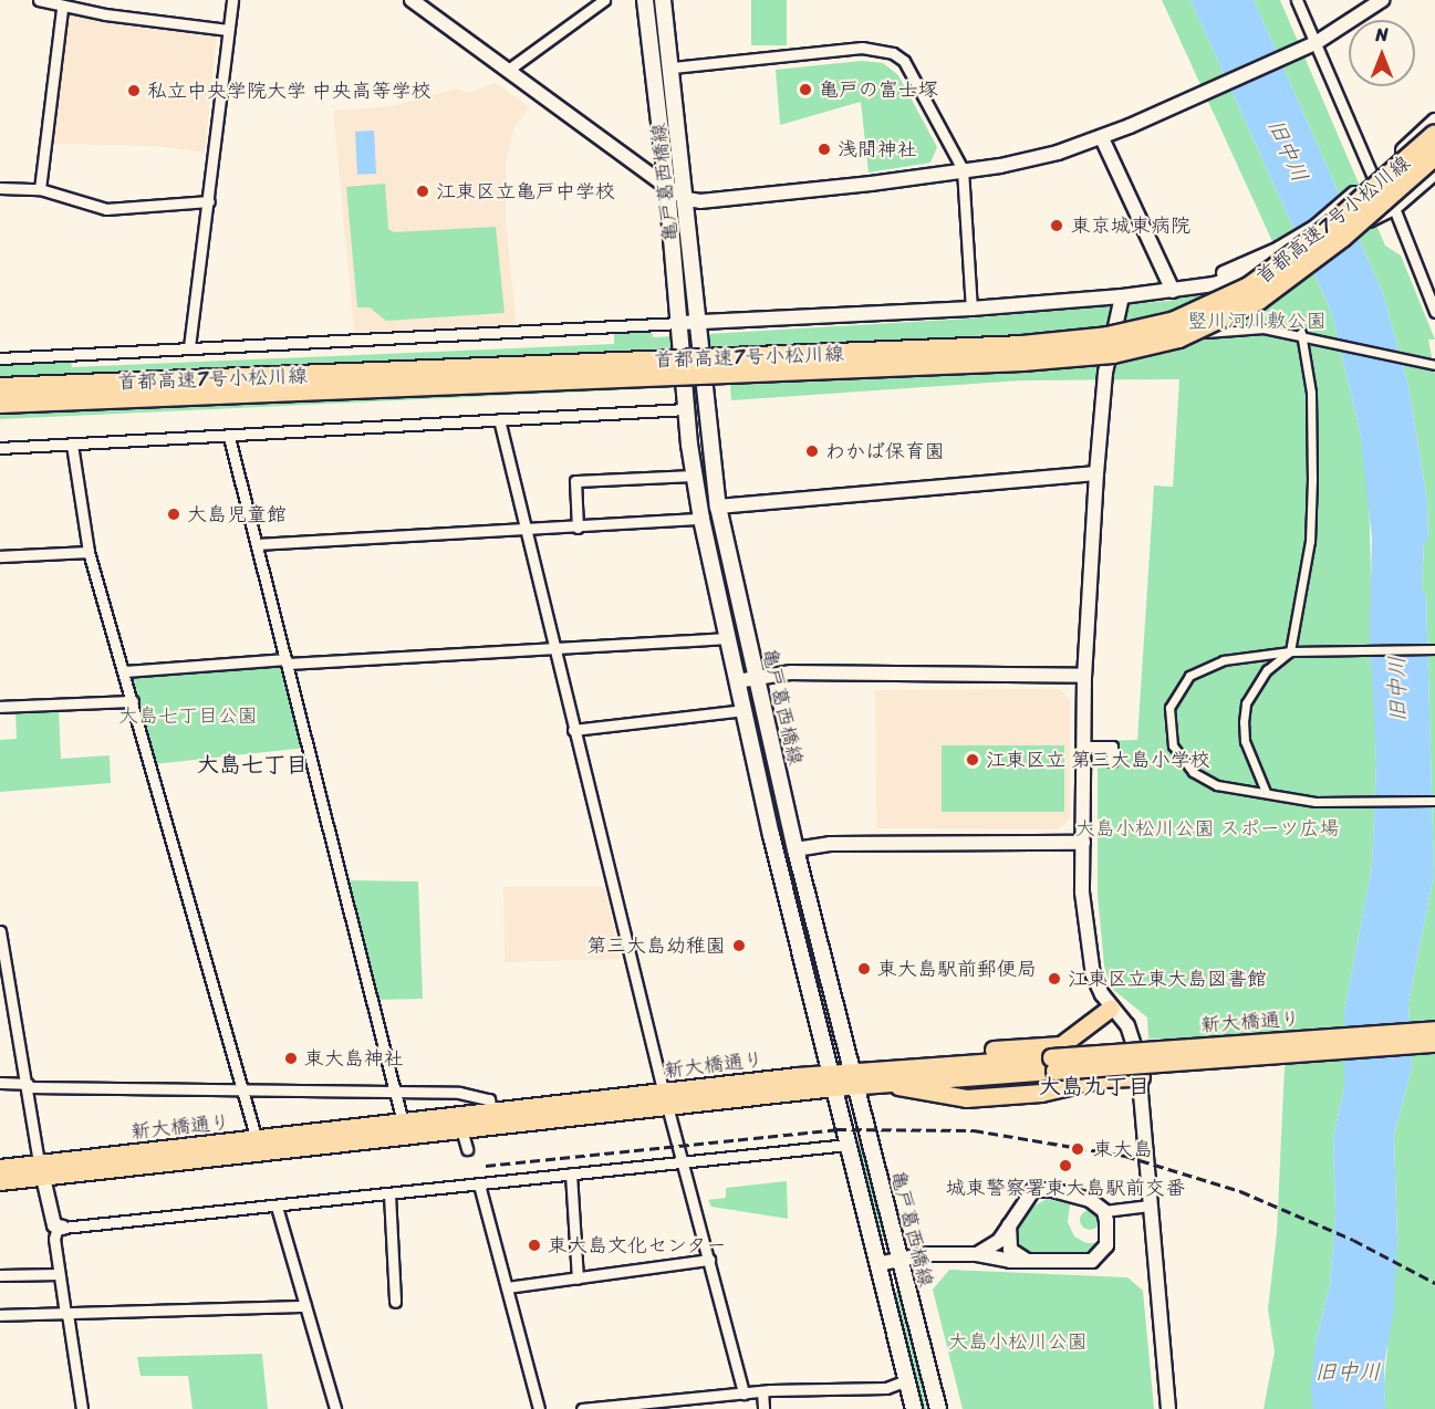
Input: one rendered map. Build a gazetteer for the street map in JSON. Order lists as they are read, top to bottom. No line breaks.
{"streets":{"highway":["首都高速7号小松川線"],"main road":["亀戸葛西橋線","新大橋通り"]},"crossings":[["亀戸葛西橋線","新大橋通り"]],"districts":["大島七丁目","大島九丁目"],"water":["旧中川"],"parks":["竪川河川敷公園","大島七丁目公園","大島小松川公園 スポーツ広場","大島小松川公園"],"places":["亀戸の富士塚","私立中央学院大学 中央高等学校","浅間神社","江東区立亀戸中学校","東京城東病院","わかば保育園","大島児童館","江東区立 第三大島小学校","第三大島幼稚園","東大島駅前郵便局","江東区立東大島図書館","東大島神社","東大島","城東警察署東大島駅前交番","東大島文化センター"],"north":"top"}
